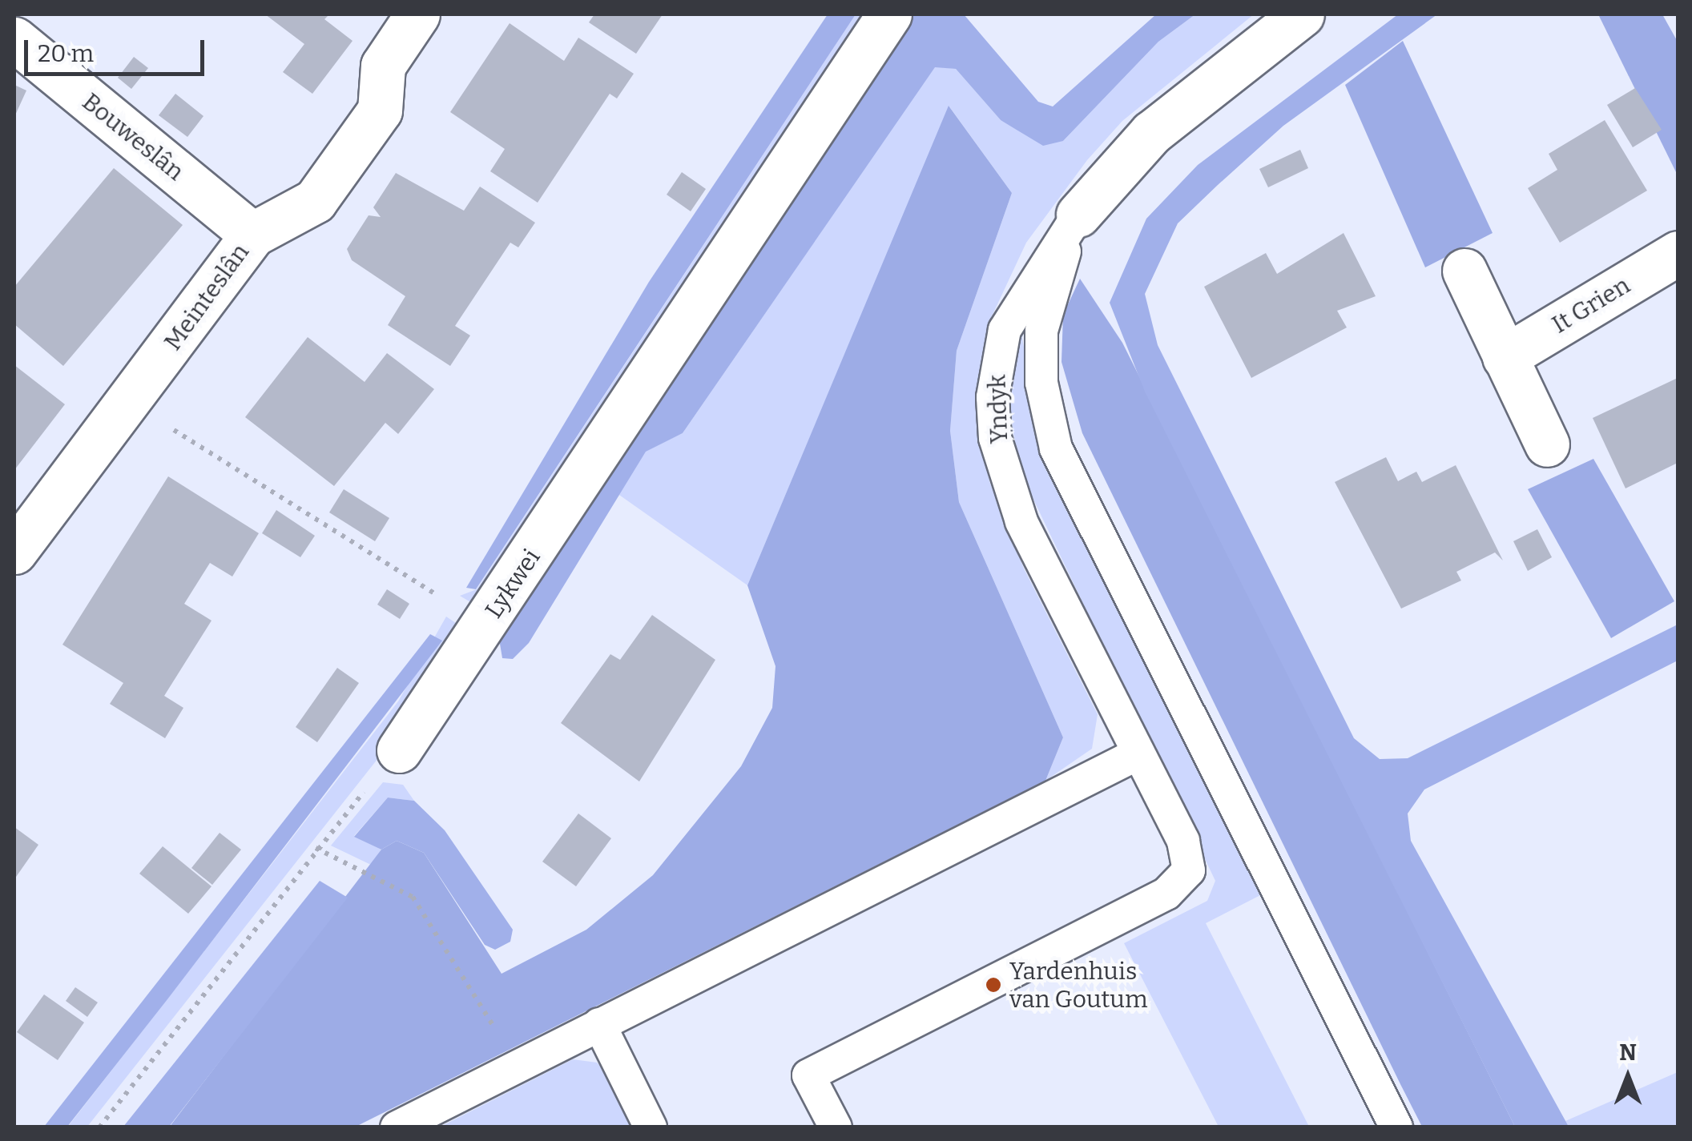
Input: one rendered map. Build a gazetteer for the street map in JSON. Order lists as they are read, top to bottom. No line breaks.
{"streets":{"street":["Bouweslân","Meinteslân","It Grien","Yndyk","Lykwei"]},"crossings":[["Bouweslân","Meinteslân"]],"places":["Yardenhuis van Goutum"],"scale_bar":"20 m","north":"top"}
